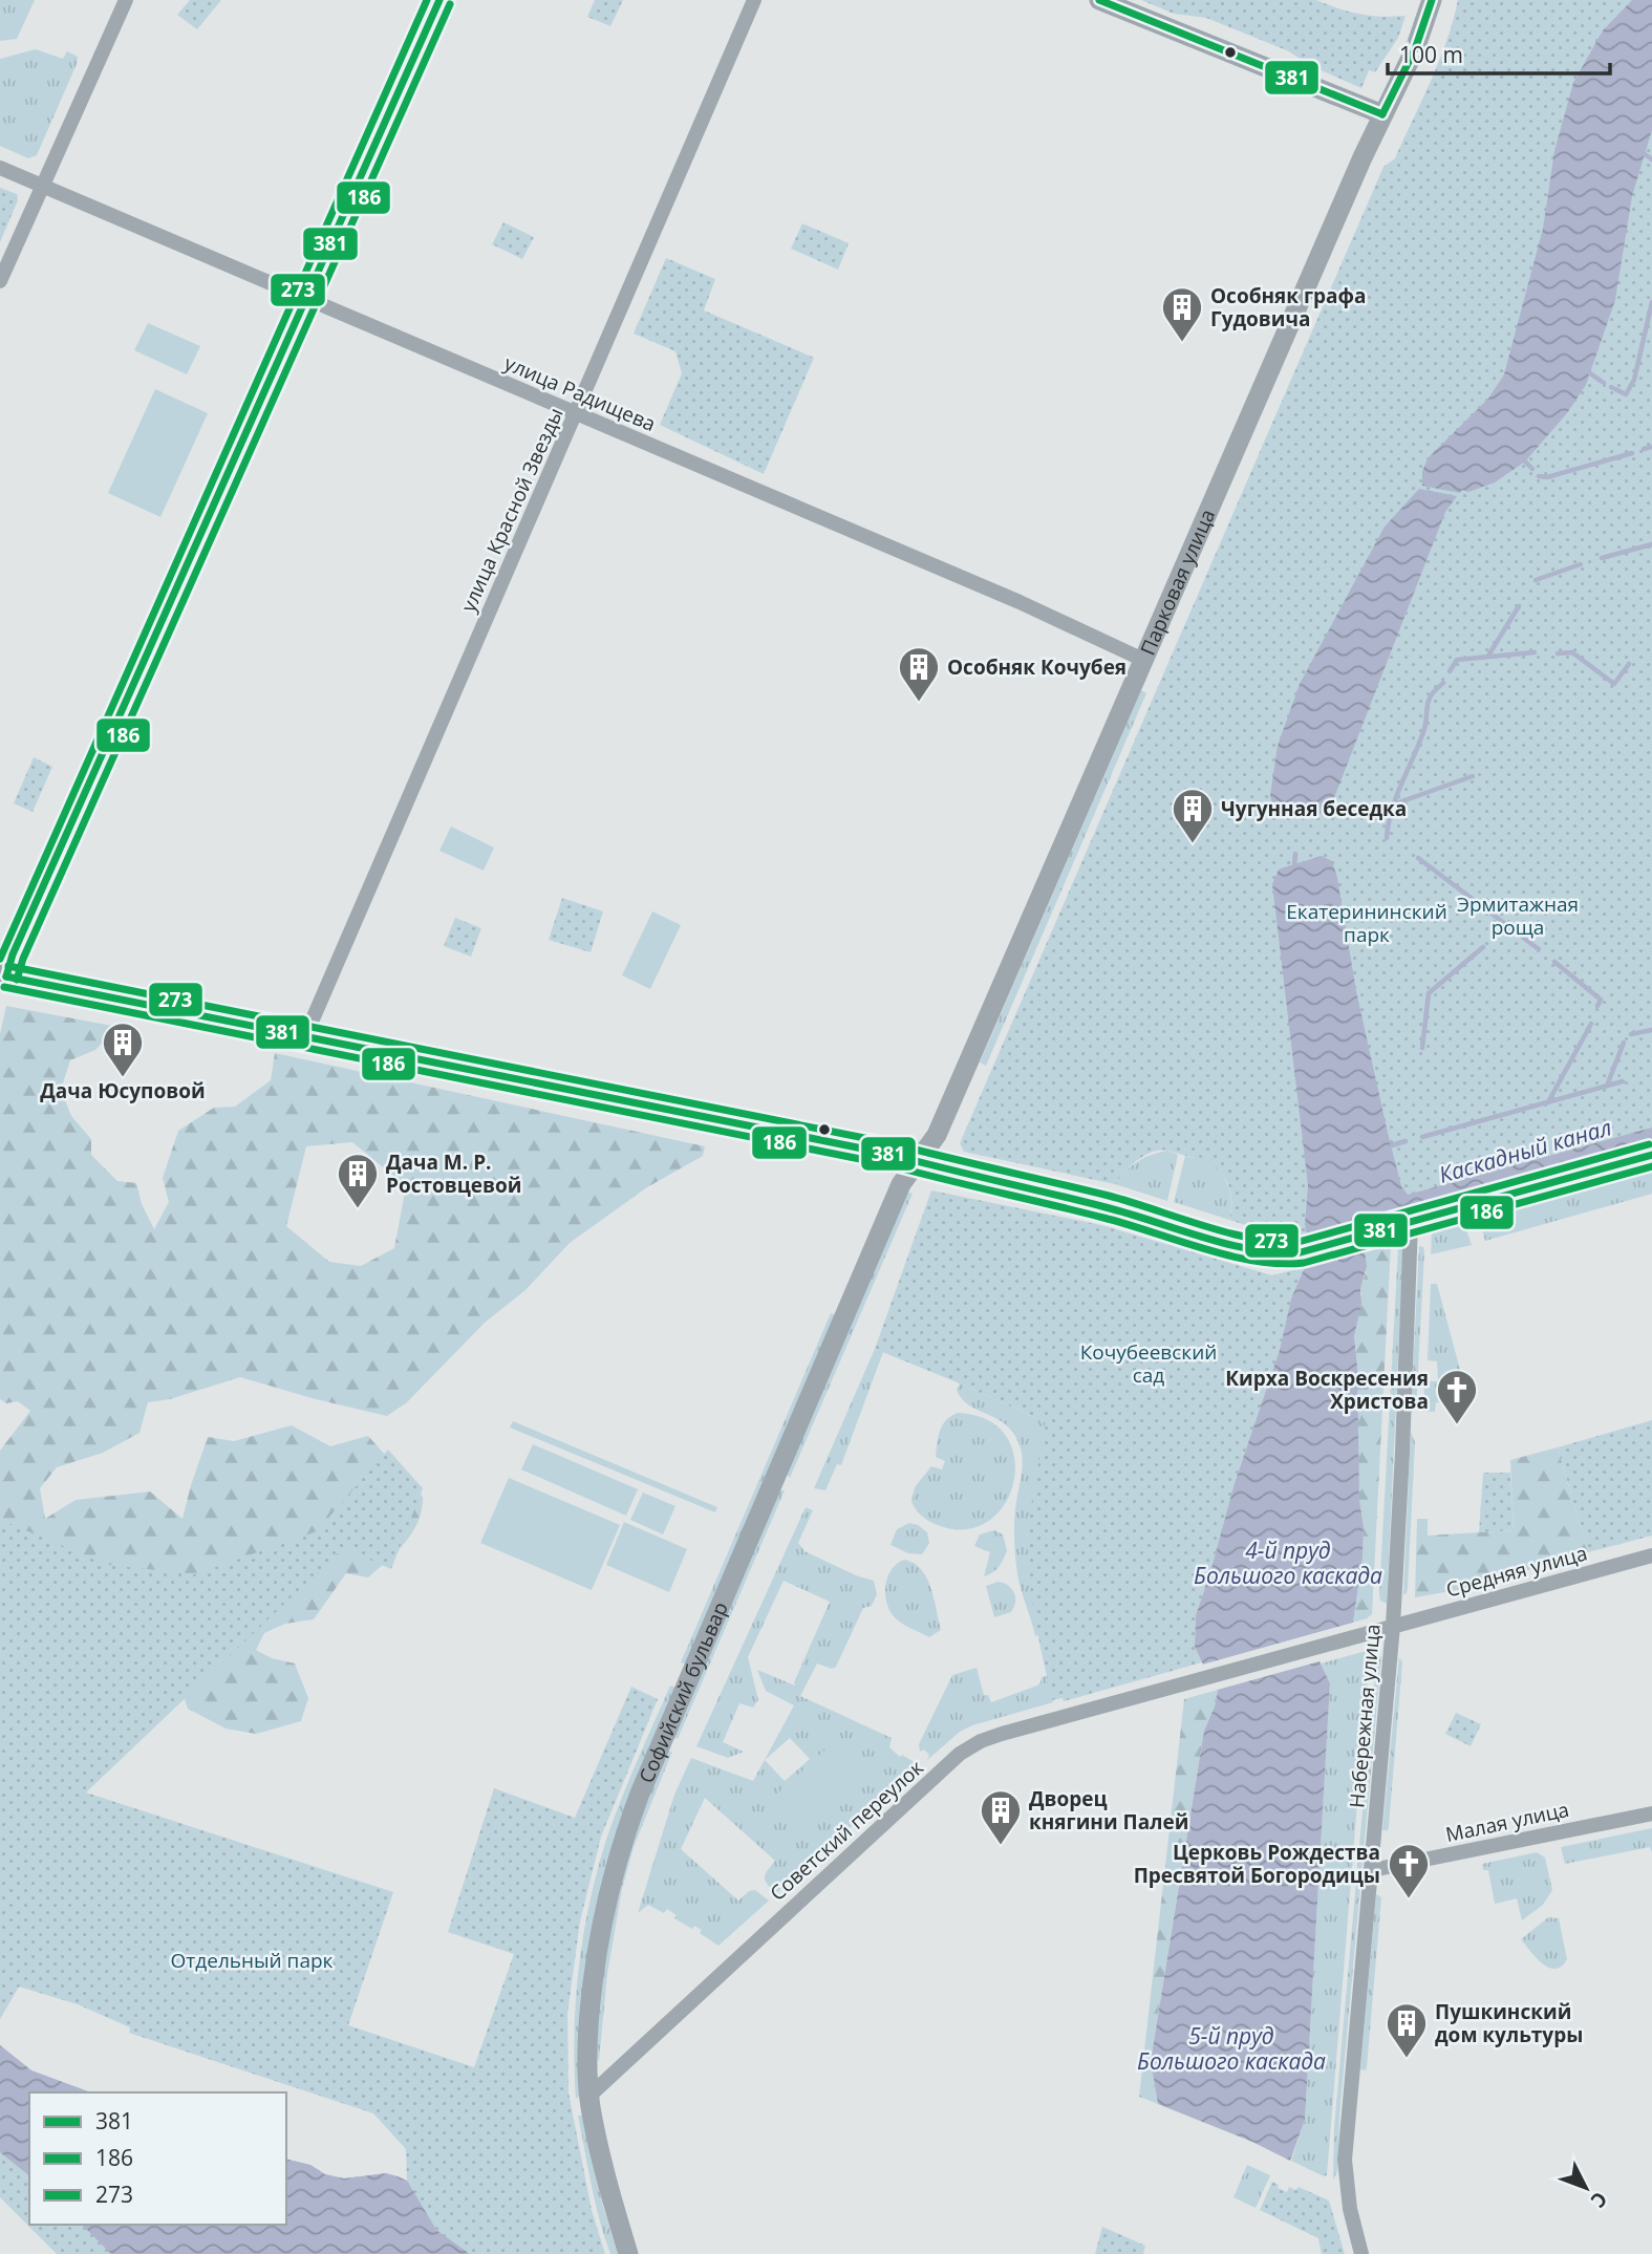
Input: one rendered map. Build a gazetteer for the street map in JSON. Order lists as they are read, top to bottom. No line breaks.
{"streets":{"main road":["Парковая улица","Софийский бульвар"],"street":["улица Радищева","улица Красной Звезды","Средняя улица","Набережная улица","Малая улица","Советский переулок"]},"crossings":[["улица Радищева","улица Красной Звезды"],["улица Радищева","Парковая улица"],["Парковая улица","Софийский бульвар"],["Средняя улица","Набережная улица"],["Средняя улица","Советский переулок"],["Софийский бульвар","Советский переулок"],["Набережная улица","Малая улица"],["Набережная улица","Советский переулок"]],"water":["Каскадный канал","4-й пруд Большого каскада","5-й пруд Большого каскада"],"parks":["Эрмитажная роща","Екатерининский парк","Кочубеевский сад","Отдельный парк"],"places":{"building":["Особняк графа Гудовича","Особняк Кочубея","Чугунная беседка","Дача Юсуповой","Дача М. Р. Ростовцевой","Дворец княгини Палей","Пушкинский дом культуры"],"church":["Кирха Воскресения Христова","Церковь Рождества Пресвятой Богородицы"]},"lines":["transit line 381","transit line 273","transit line 186"],"legend":["381","186","273"],"scale_bar":"100 m","north":"bottom right"}
